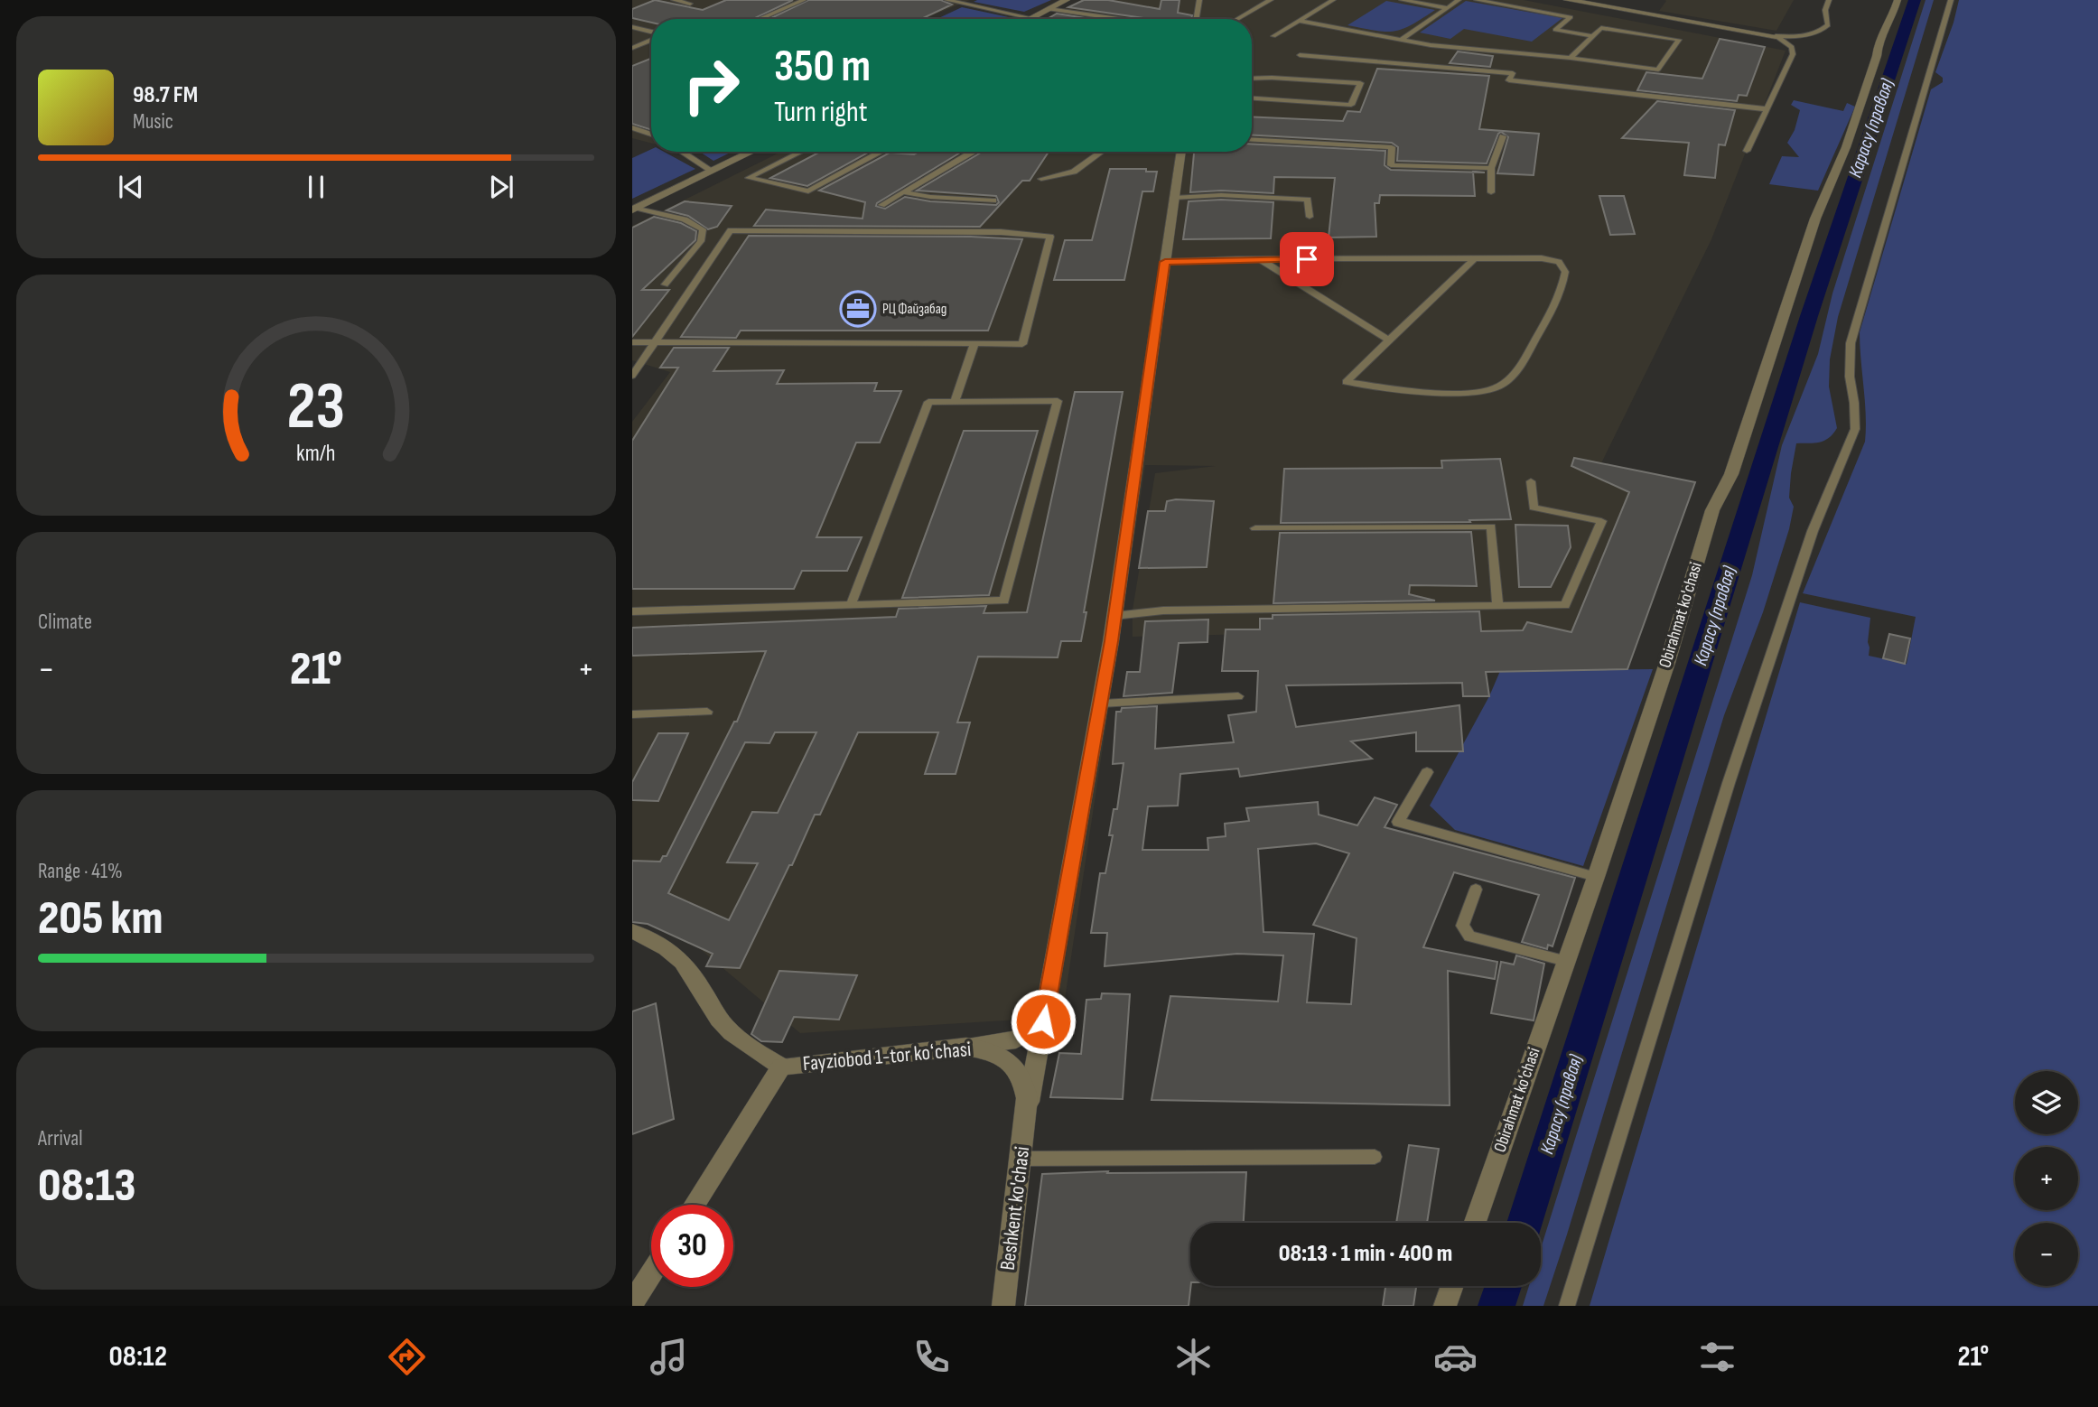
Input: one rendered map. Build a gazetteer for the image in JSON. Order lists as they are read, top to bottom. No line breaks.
{"streets":{"street":["Obirahmat ko'chasi","Fayziobod 1-tor koʻchasi","Beshkent ko'chasi"]},"crossings":[["Fayziobod 1-tor koʻchasi","Beshkent ko'chasi"]],"water":["Карасу (правая)"],"places":{"office":["РЦ Файзабад"]},"page":{"turn":["350 m","Turn right"],"song":["98.7 FM","Music"],"tile":["Climate",["Range · 41%","205 km"],["Arrival","08:13"]],"heat":["−","21°","+"],"map_buttons":["+","−"],"limit":"30","trip":"08:13 · 1 min · 400 m","tabs":["08:12","21°"],"gauge":["23","km/h"]}}
